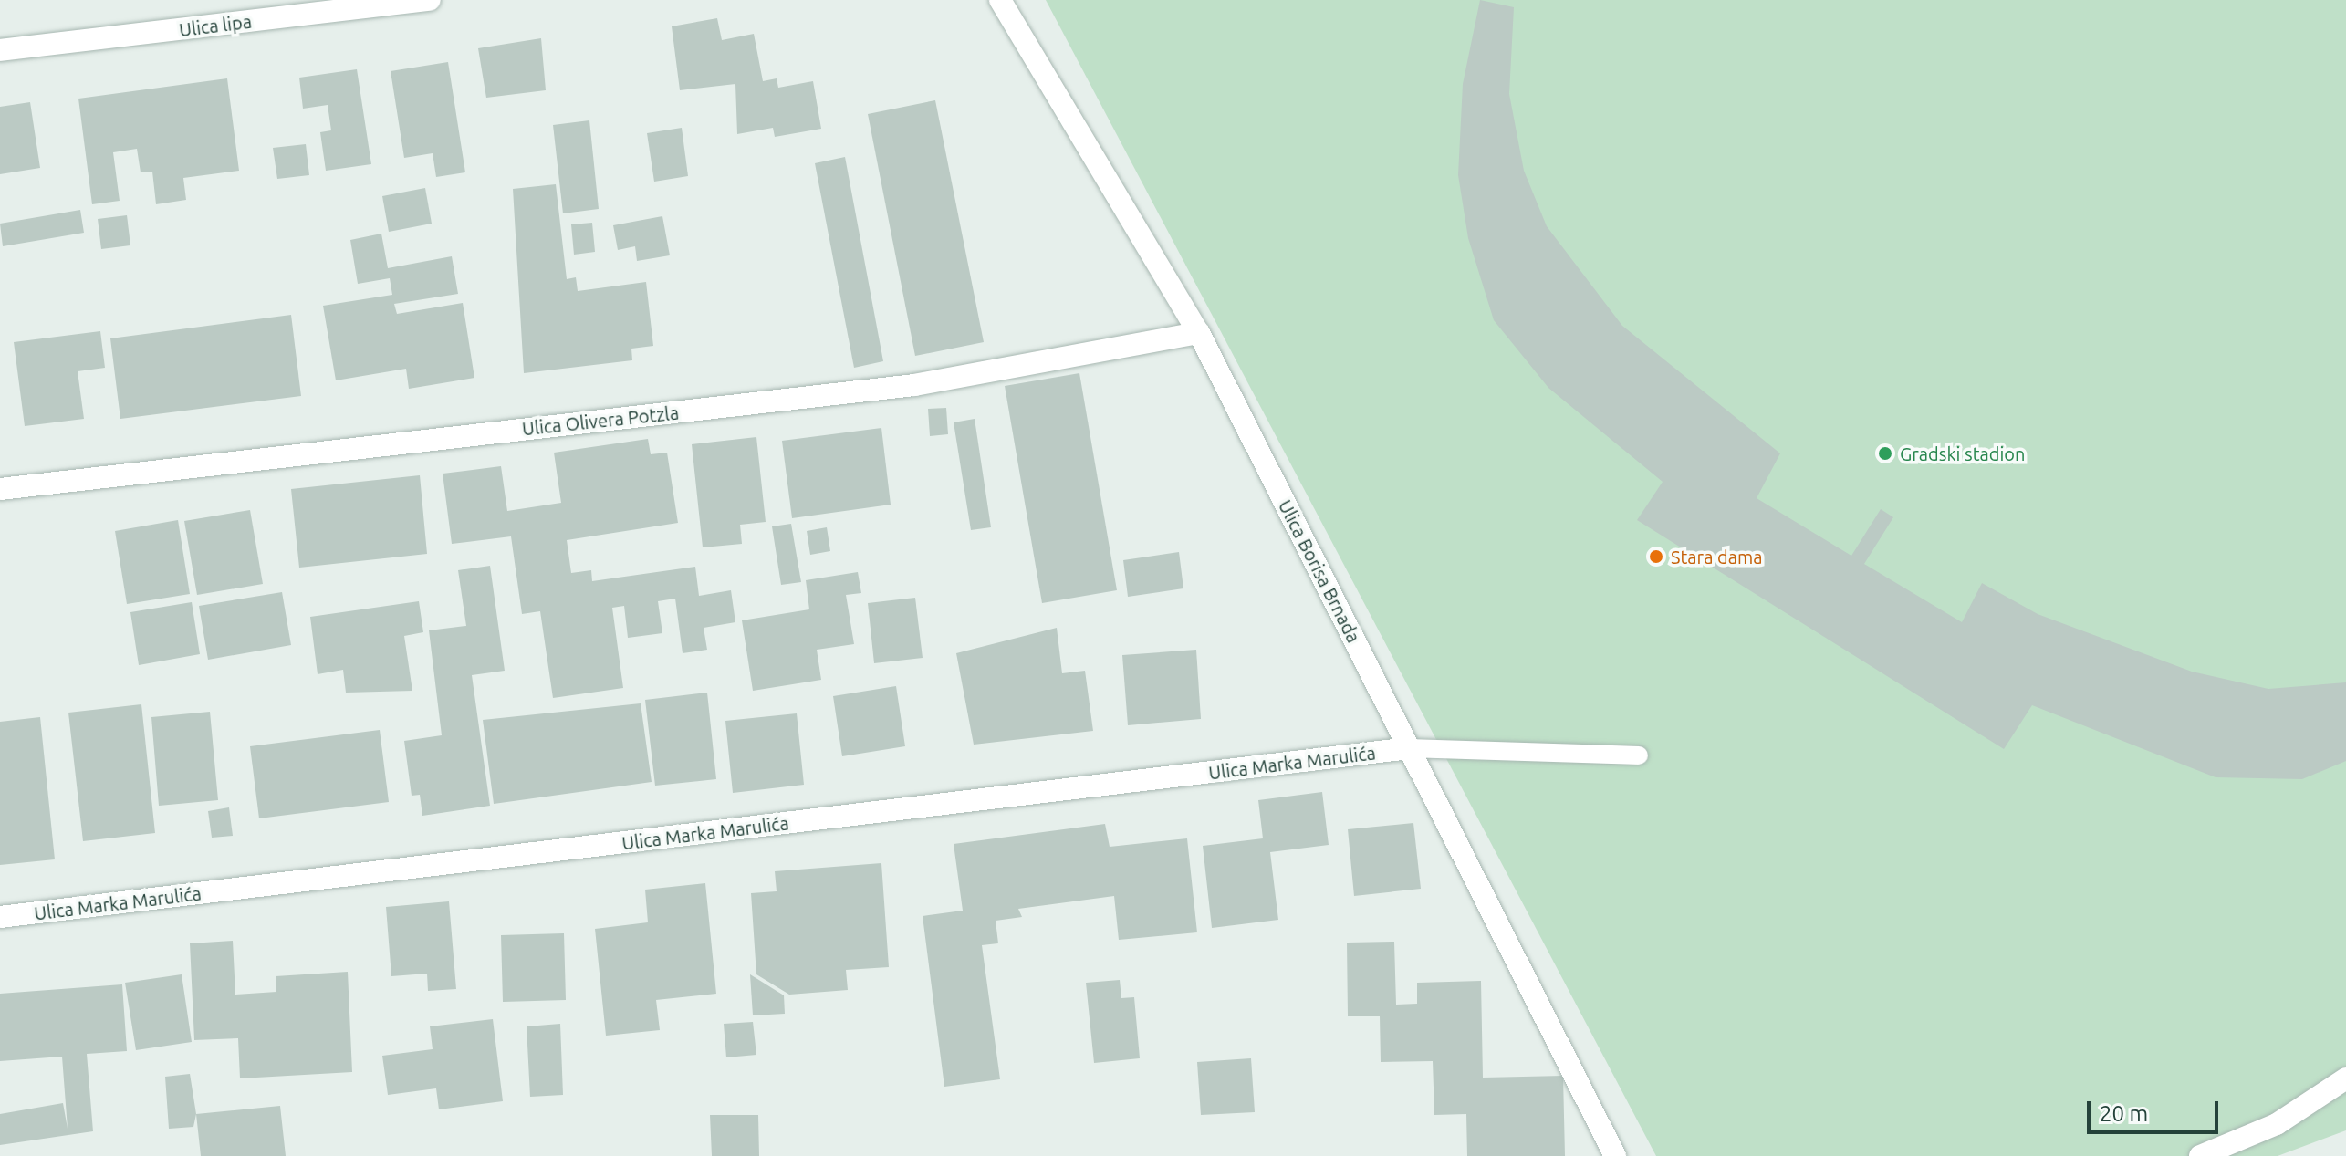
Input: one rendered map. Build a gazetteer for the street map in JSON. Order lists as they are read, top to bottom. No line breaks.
{"streets":{"street":["Ulica lipa","Ulica Olivera Potzla","Ulica Borisa Brnada","Ulica Marka Marulića"]},"crossings":[["Ulica Olivera Potzla","Ulica Borisa Brnada"],["Ulica Borisa Brnada","Ulica Marka Marulića"]],"places":["Gradski stadion","Stara dama"],"scale_bar":"20 m"}
